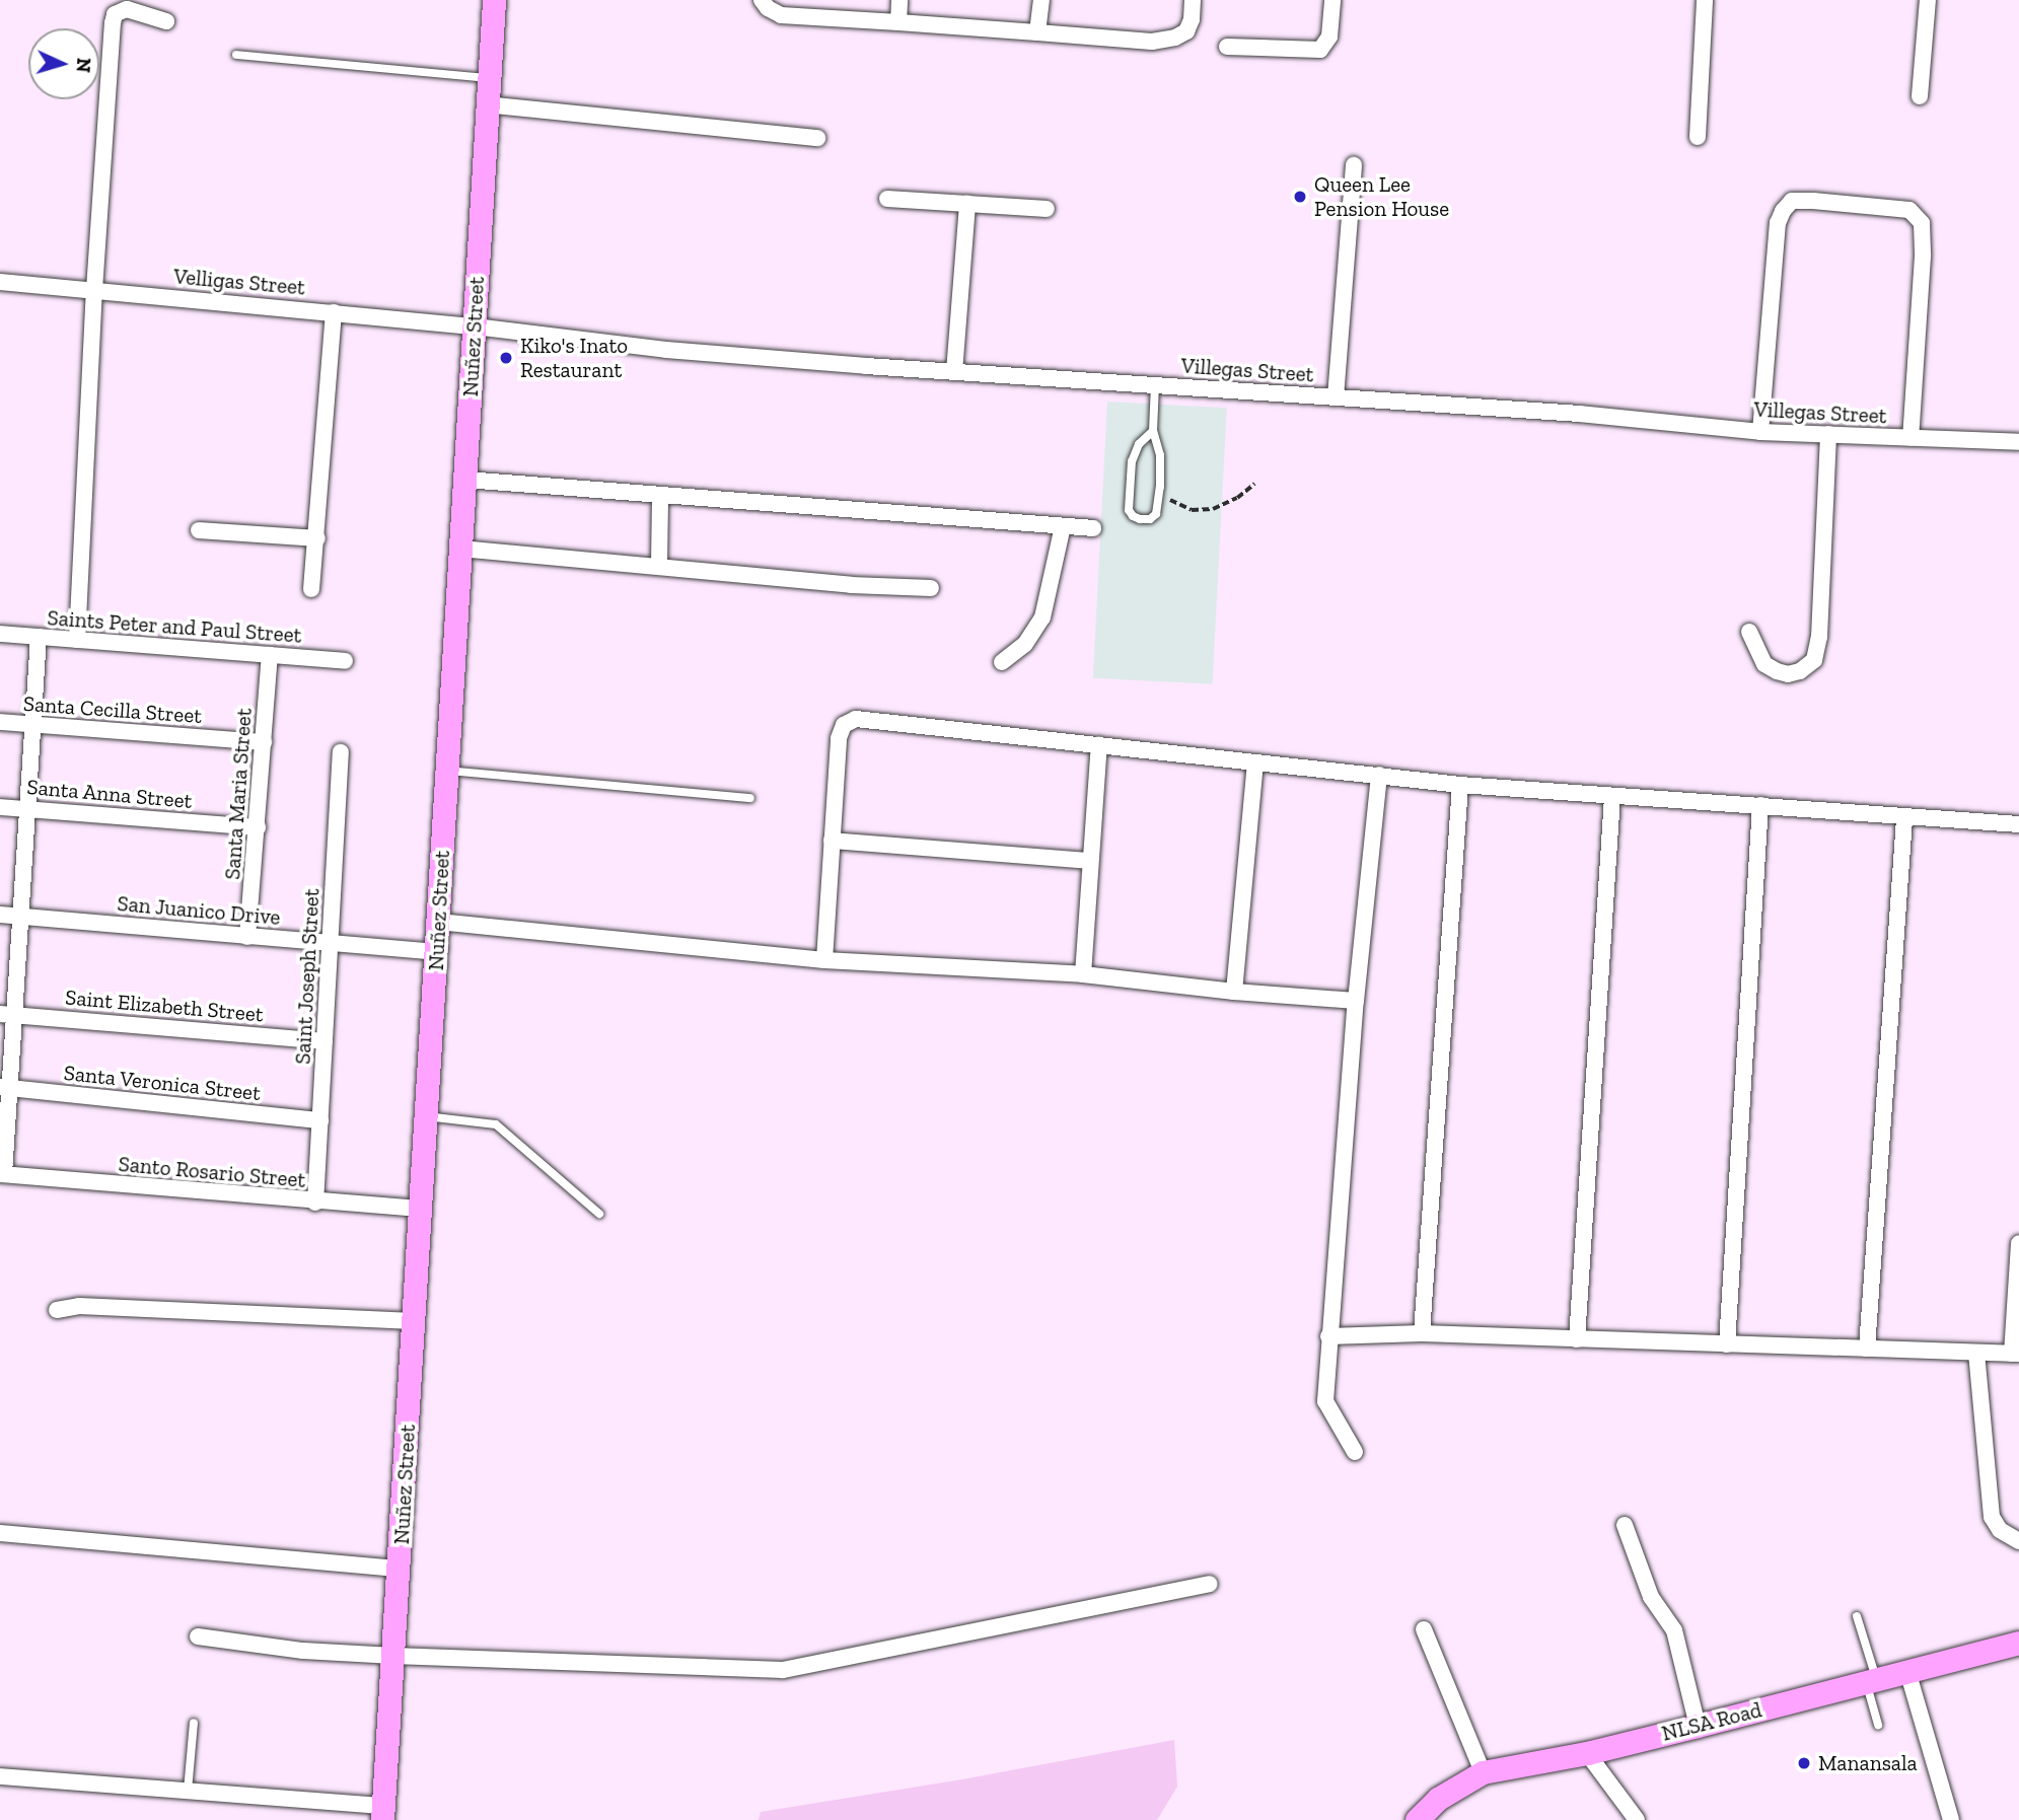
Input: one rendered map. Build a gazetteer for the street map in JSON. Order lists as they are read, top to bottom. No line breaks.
{"streets":{"street":["Velligas Street","Nuñez Street","Villegas Street","Saints Peter and Paul Street","Santa Cecilla Street","Santa Anna Street","Santa Maria Street","San Juanico Drive","Saint Joseph Street","Saint Elizabeth Street","Santa Veronica Street","Santo Rosario Street","NLSA Road"]},"crossings":[["Velligas Street","Nuñez Street"],["Velligas Street","Villegas Street"],["Nuñez Street","Villegas Street"],["Nuñez Street","San Juanico Drive"],["Nuñez Street","Santo Rosario Street"],["Saints Peter and Paul Street","Santa Maria Street"],["Santa Cecilla Street","Santa Maria Street"],["Santa Anna Street","Santa Maria Street"],["Santa Maria Street","San Juanico Drive"],["San Juanico Drive","Saint Joseph Street"],["Saint Joseph Street","Saint Elizabeth Street"],["Saint Joseph Street","Santa Veronica Street"],["Saint Joseph Street","Santo Rosario Street"]],"places":["Queen Lee Pension House","Kiko's Inato Restaurant","Manansala"],"north":"right"}
